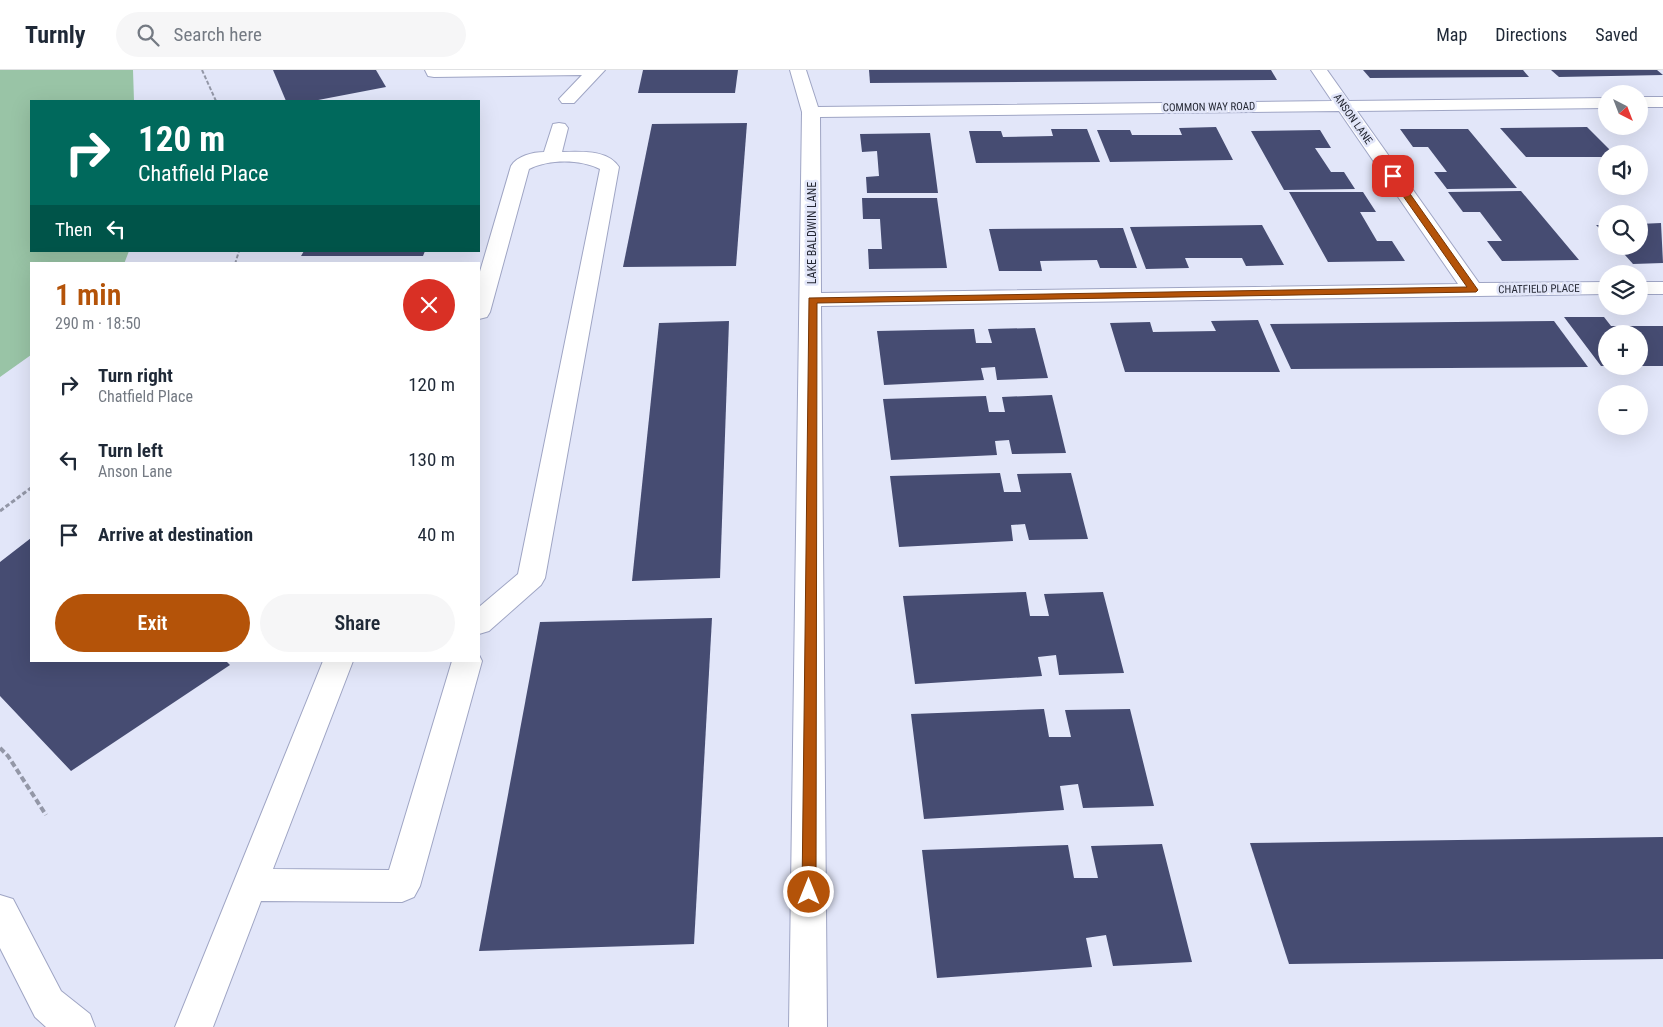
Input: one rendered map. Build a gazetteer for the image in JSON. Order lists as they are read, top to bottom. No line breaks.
{"streets":{"street":["COMMON WAY ROAD","ANSON LANE","LAKE BALDWIN LANE","CHATFIELD PLACE"]},"crossings":[["COMMON WAY ROAD","ANSON LANE"],["COMMON WAY ROAD","LAKE BALDWIN LANE"],["ANSON LANE","CHATFIELD PLACE"],["LAKE BALDWIN LANE","CHATFIELD PLACE"]],"north":"bottom right","page":{"header":"Turnly","search":"Search here","nav":["Map","Directions","Saved"],"map_buttons":["+","−"],"turn":["120 m","Chatfield Place"],"then":"Then","heading":["1 min","290 m · 18:50"],"list":[{"name":"Turn right","note":"Chatfield Place","value":"120 m"},{"name":"Turn left","note":"Anson Lane","value":"130 m"},{"name":"Arrive at destination","value":"40 m"}],"buttons":["Exit","Share"]}}
